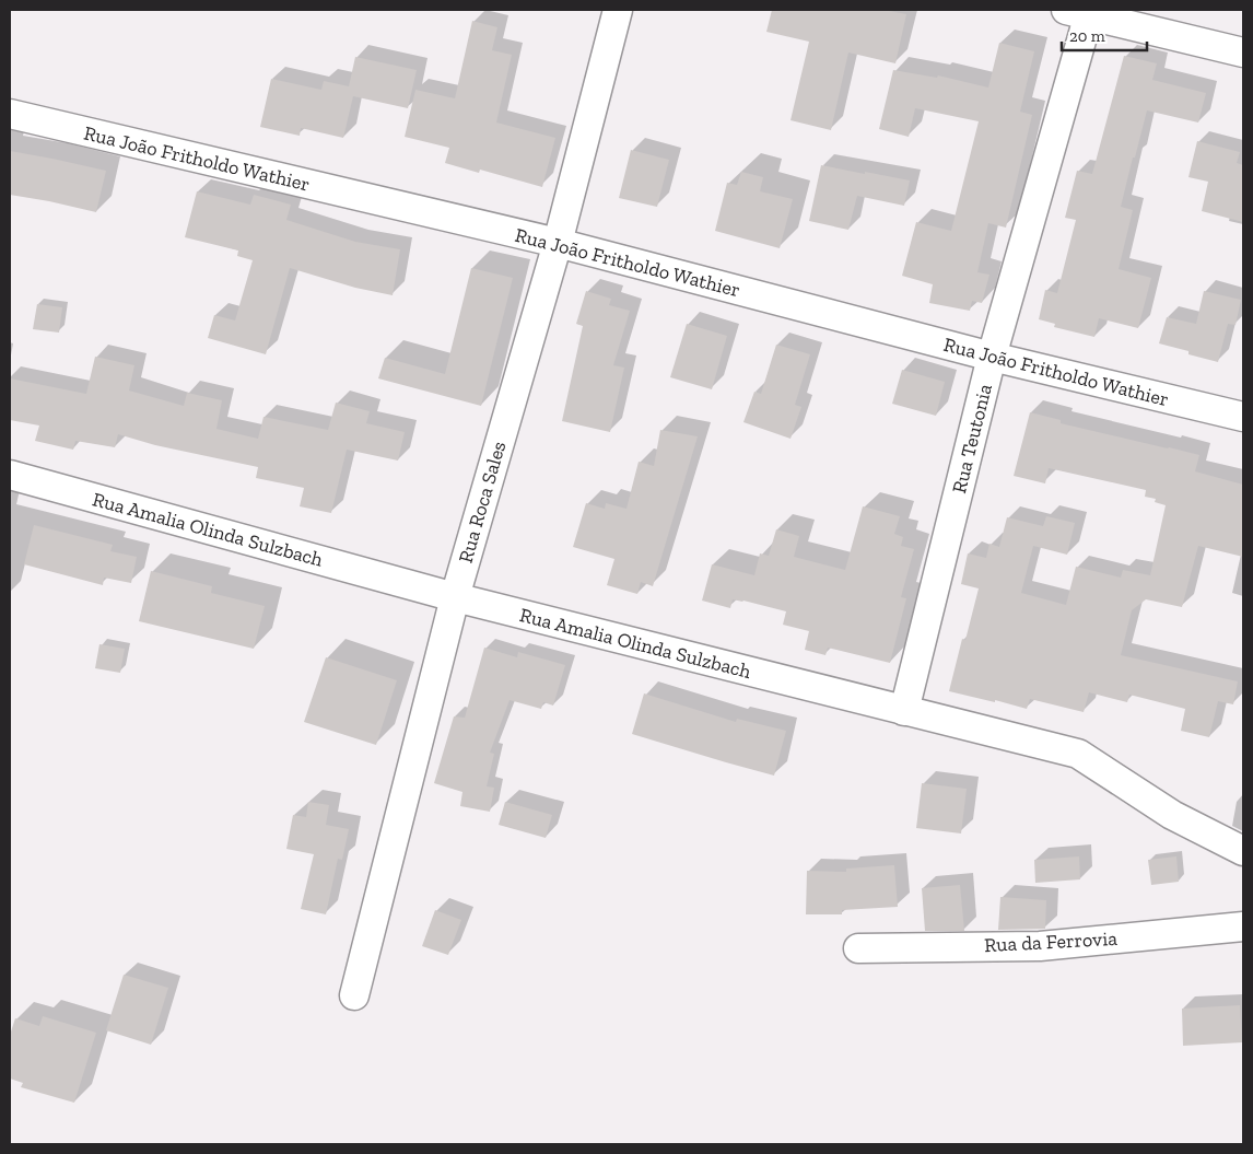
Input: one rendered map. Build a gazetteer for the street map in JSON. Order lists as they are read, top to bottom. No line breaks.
{"streets":{"street":["Rua João Fritholdo Wathier","Rua Teutonia","Rua Roca Sales","Rua Amalia Olinda Sulzbach","Rua da Ferrovia"]},"crossings":[["Rua João Fritholdo Wathier","Rua Teutonia"],["Rua João Fritholdo Wathier","Rua Roca Sales"],["Rua Teutonia","Rua Amalia Olinda Sulzbach"],["Rua Roca Sales","Rua Amalia Olinda Sulzbach"]],"scale_bar":"20 m"}
